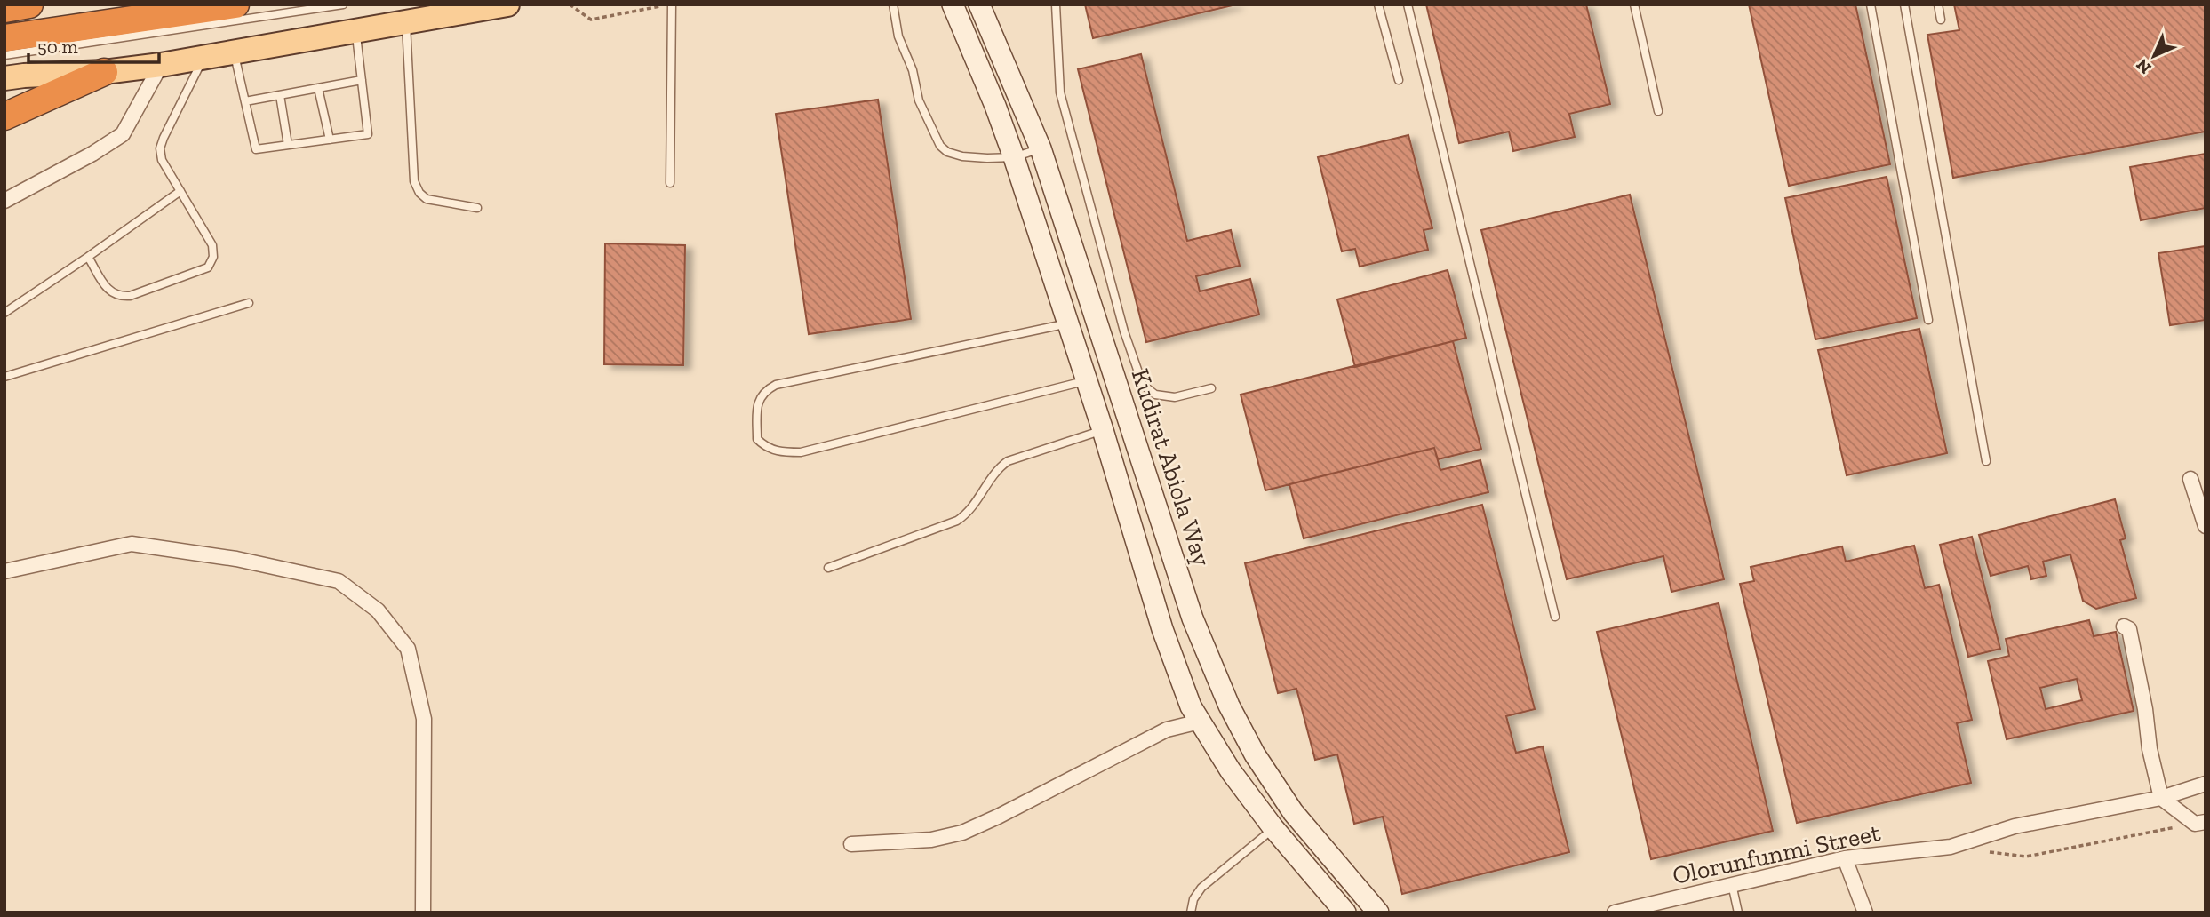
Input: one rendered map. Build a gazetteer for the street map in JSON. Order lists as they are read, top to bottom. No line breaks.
{"streets":{"main road":["Kudirat Abiola Way"],"street":["Olorunfunmi Street"]},"scale_bar":"50 m","north":"bottom left"}
